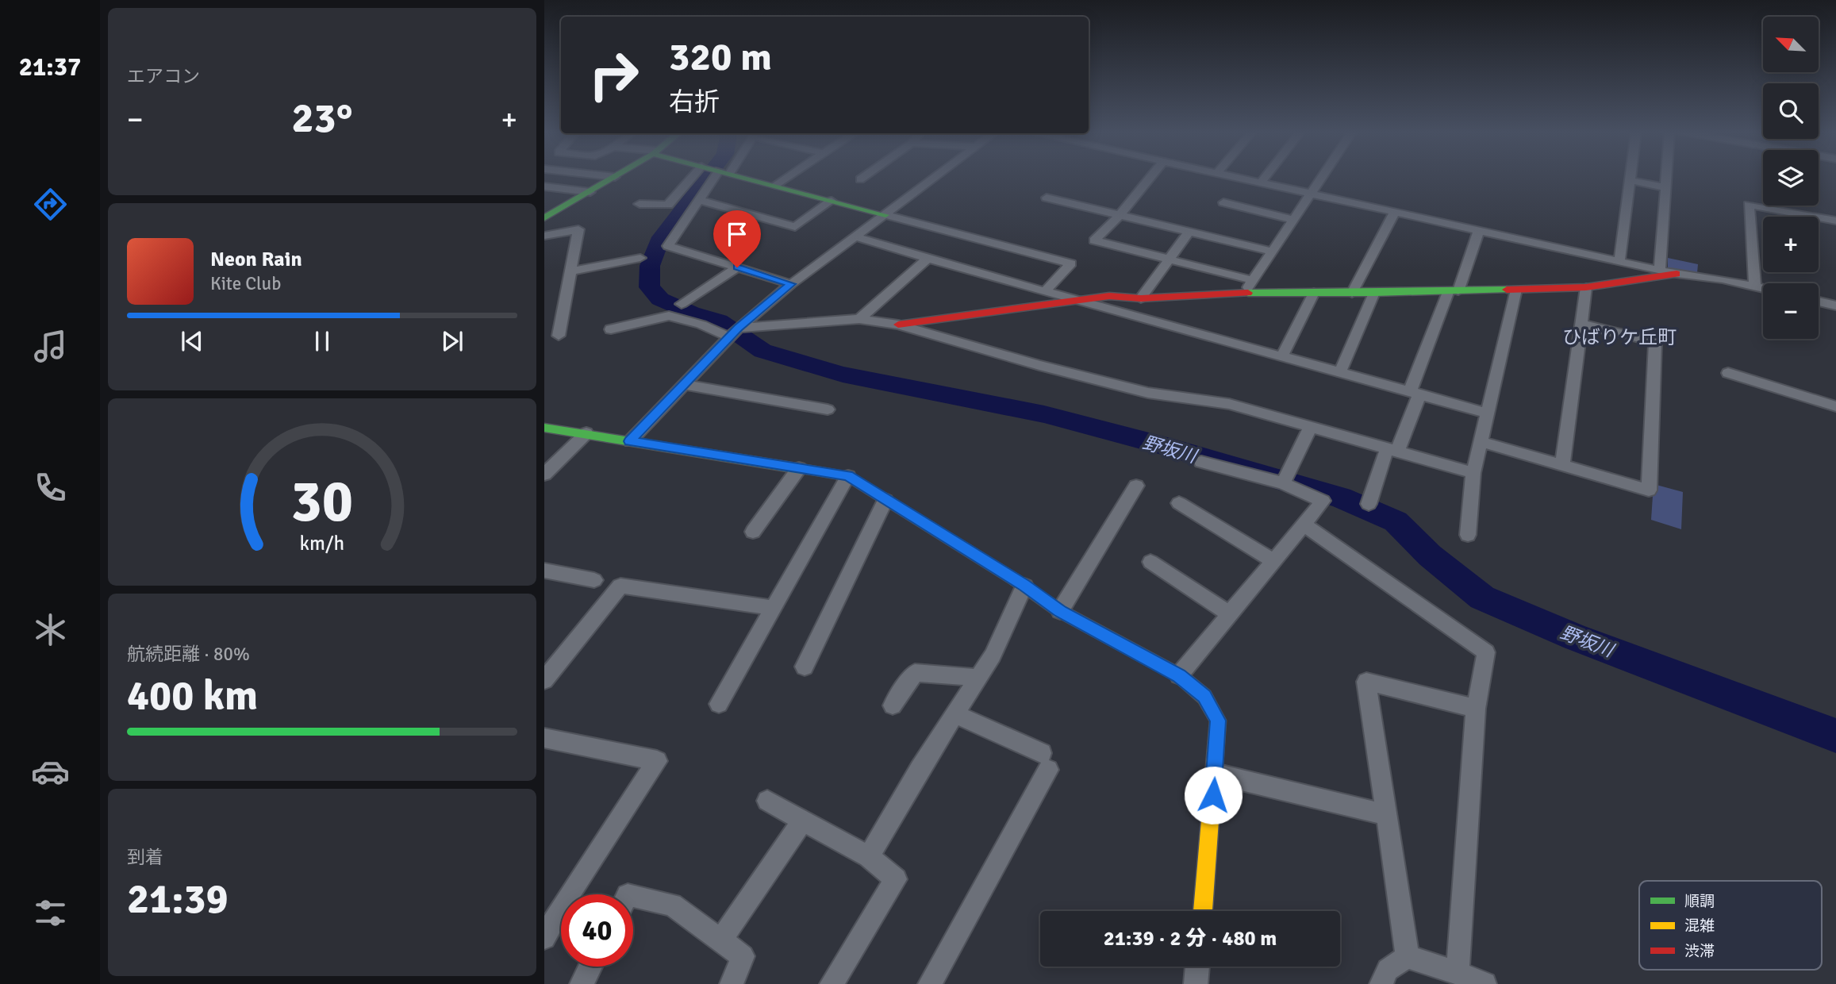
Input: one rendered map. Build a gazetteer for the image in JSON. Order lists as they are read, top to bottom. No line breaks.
{"districts":["ひばりケ丘町"],"water":["野坂川"],"legend":["順調","混雑","渋滞"],"north":"top left","page":{"tabs":"21:37","tile":["エアコン",["航続距離 · 80%","400 km"],["到着","21:39"]],"map_buttons":["+","−"],"turn":["320 m","右折"],"heat":["−","23°","+"],"song":["Neon Rain","Kite Club"],"limit":"40","trip":"21:39 · 2 分 · 480 m","gauge":["30","km/h"]}}
